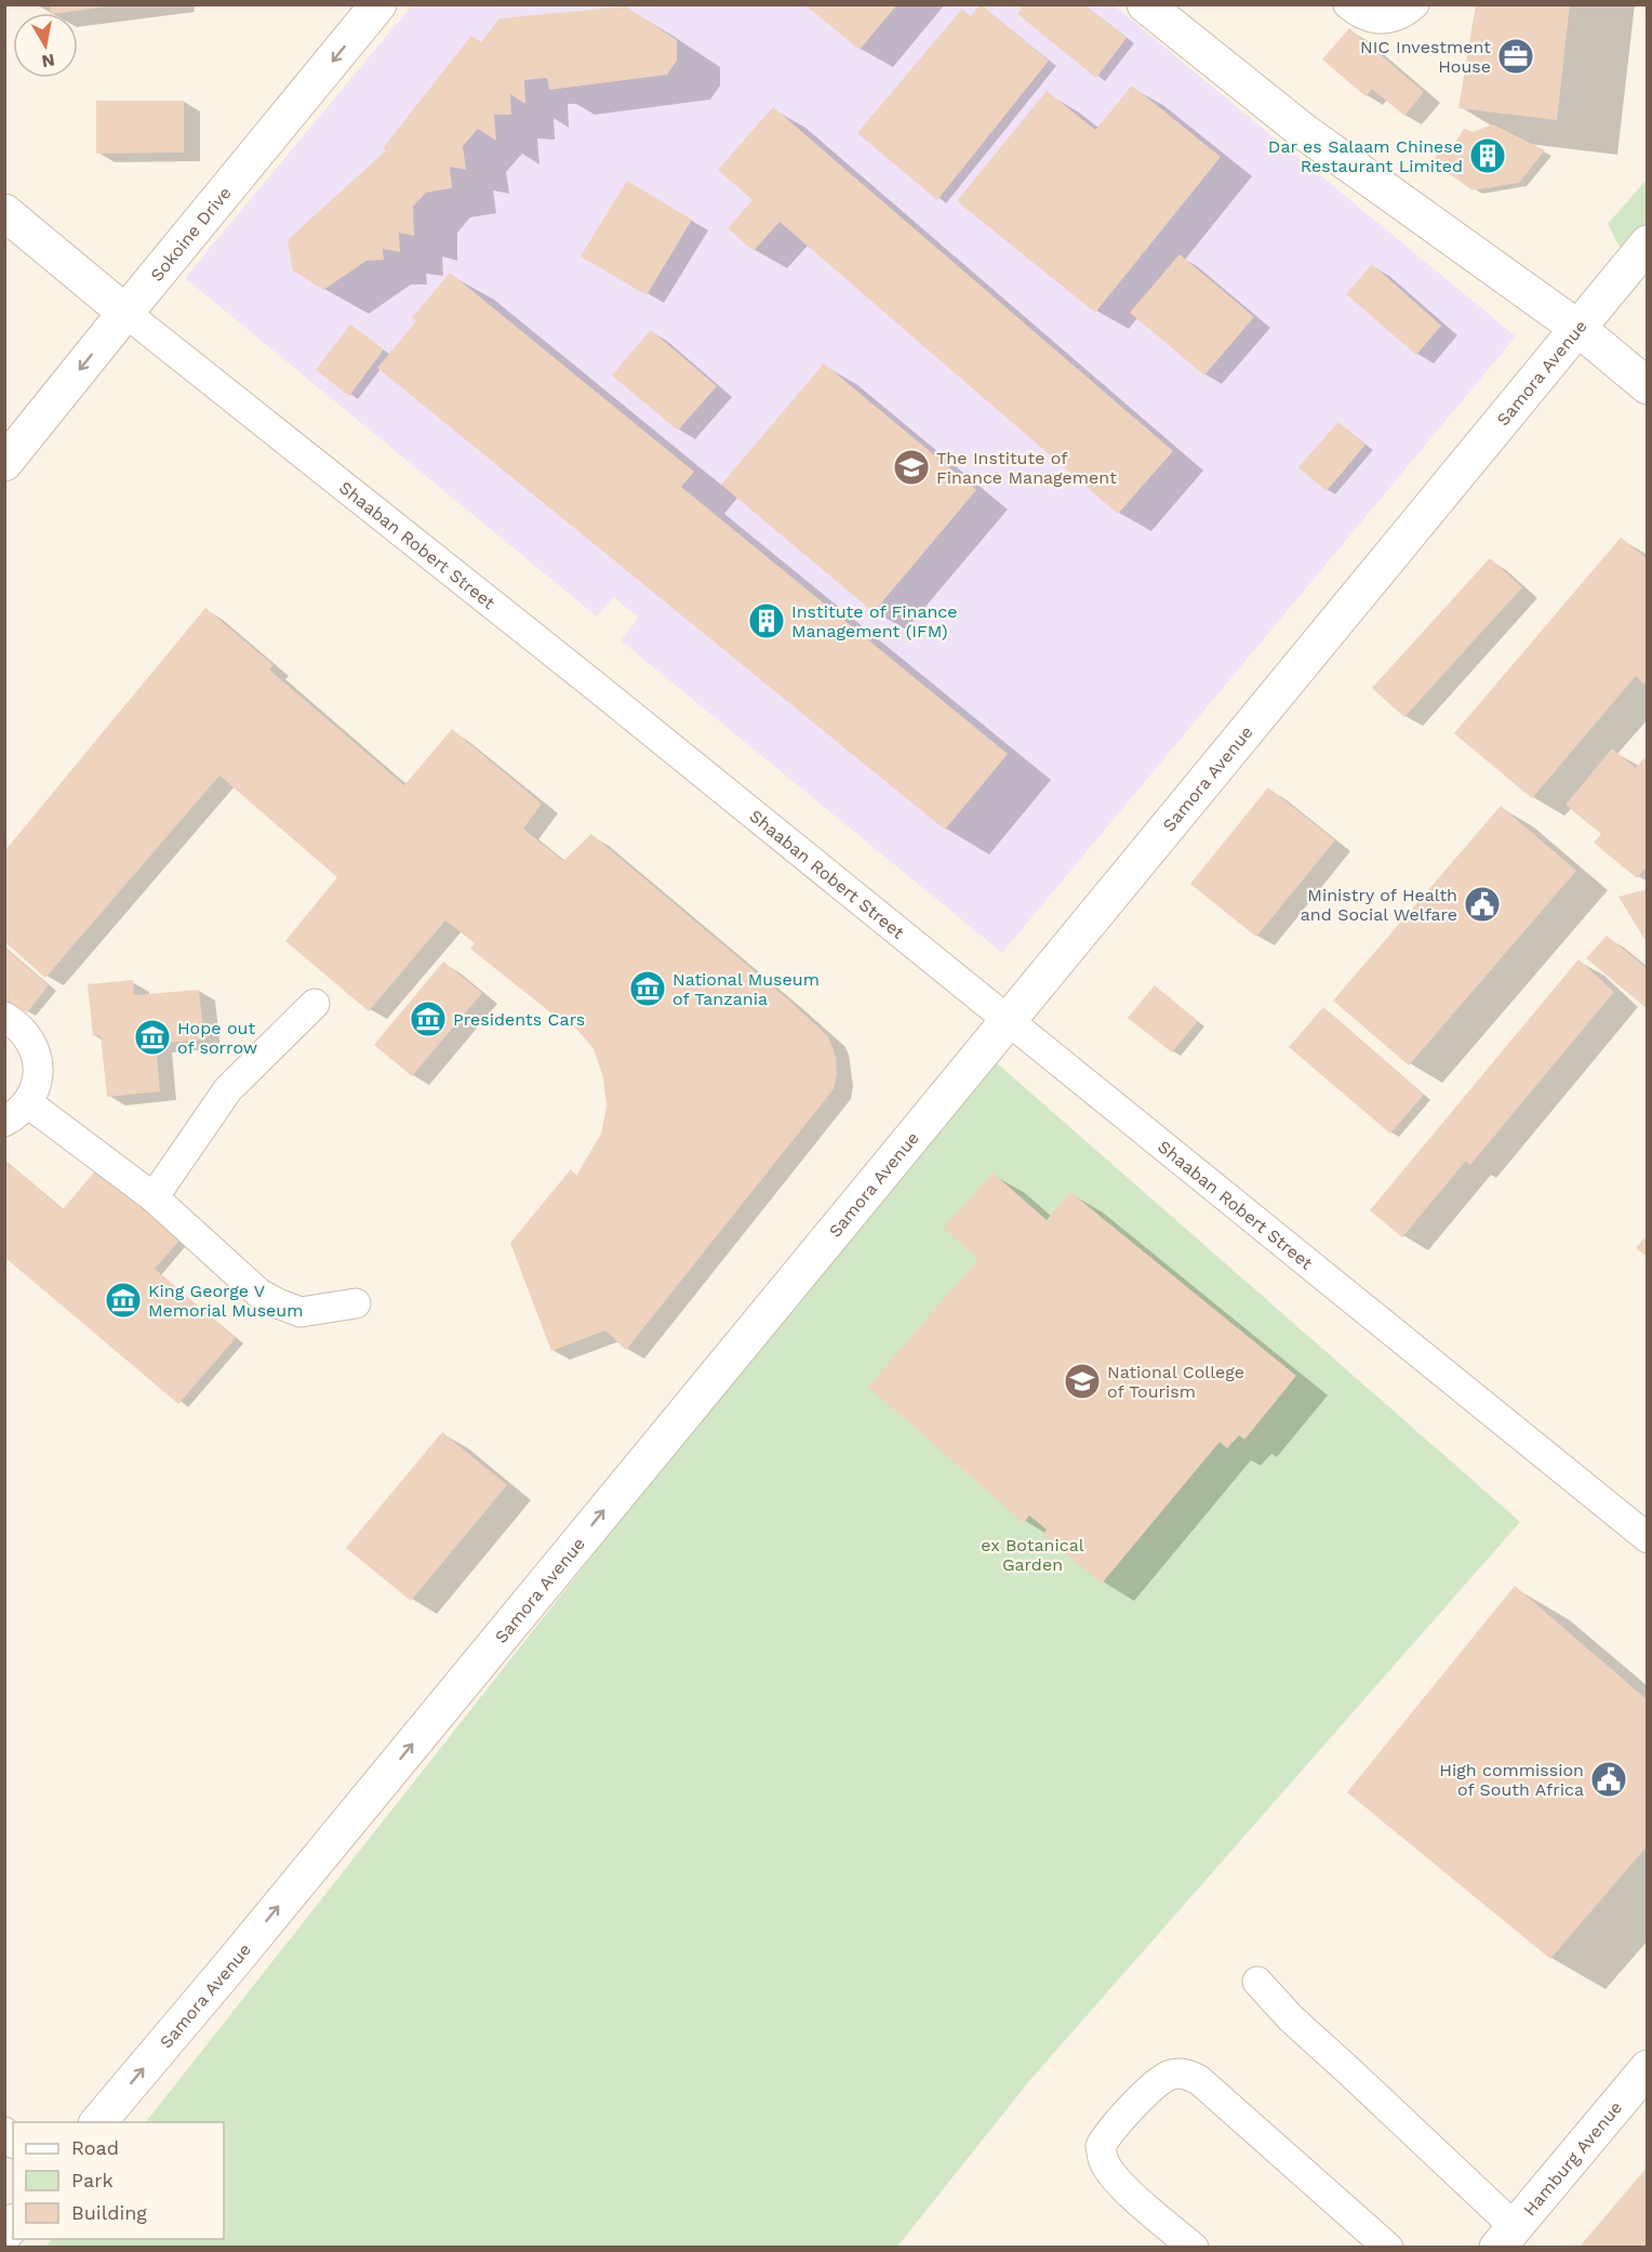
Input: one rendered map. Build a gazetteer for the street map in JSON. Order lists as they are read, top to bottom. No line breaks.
{"streets":{"street":["Sokoine Drive","Samora Avenue","Shaaban Robert Street","Hamburg Avenue"]},"crossings":[["Sokoine Drive","Shaaban Robert Street"],["Samora Avenue","Shaaban Robert Street"]],"one_way":["Sokoine Drive","Samora Avenue"],"parks":["ex Botanical Garden"],"places":{"office":["NIC Investment House"],"building":["Dar es Salaam Chinese Restaurant Limited","Institute of Finance Management (IFM)"],"school or university":["The Institute of Finance Management","National College of Tourism"],"public building":["Ministry of Health and Social Welfare","High commission of South Africa"],"museum":["National Museum of Tanzania","Presidents Cars","Hope out of sorrow","King George V Memorial Museum"]},"legend":["Road","Park","Building"],"north":"bottom"}
